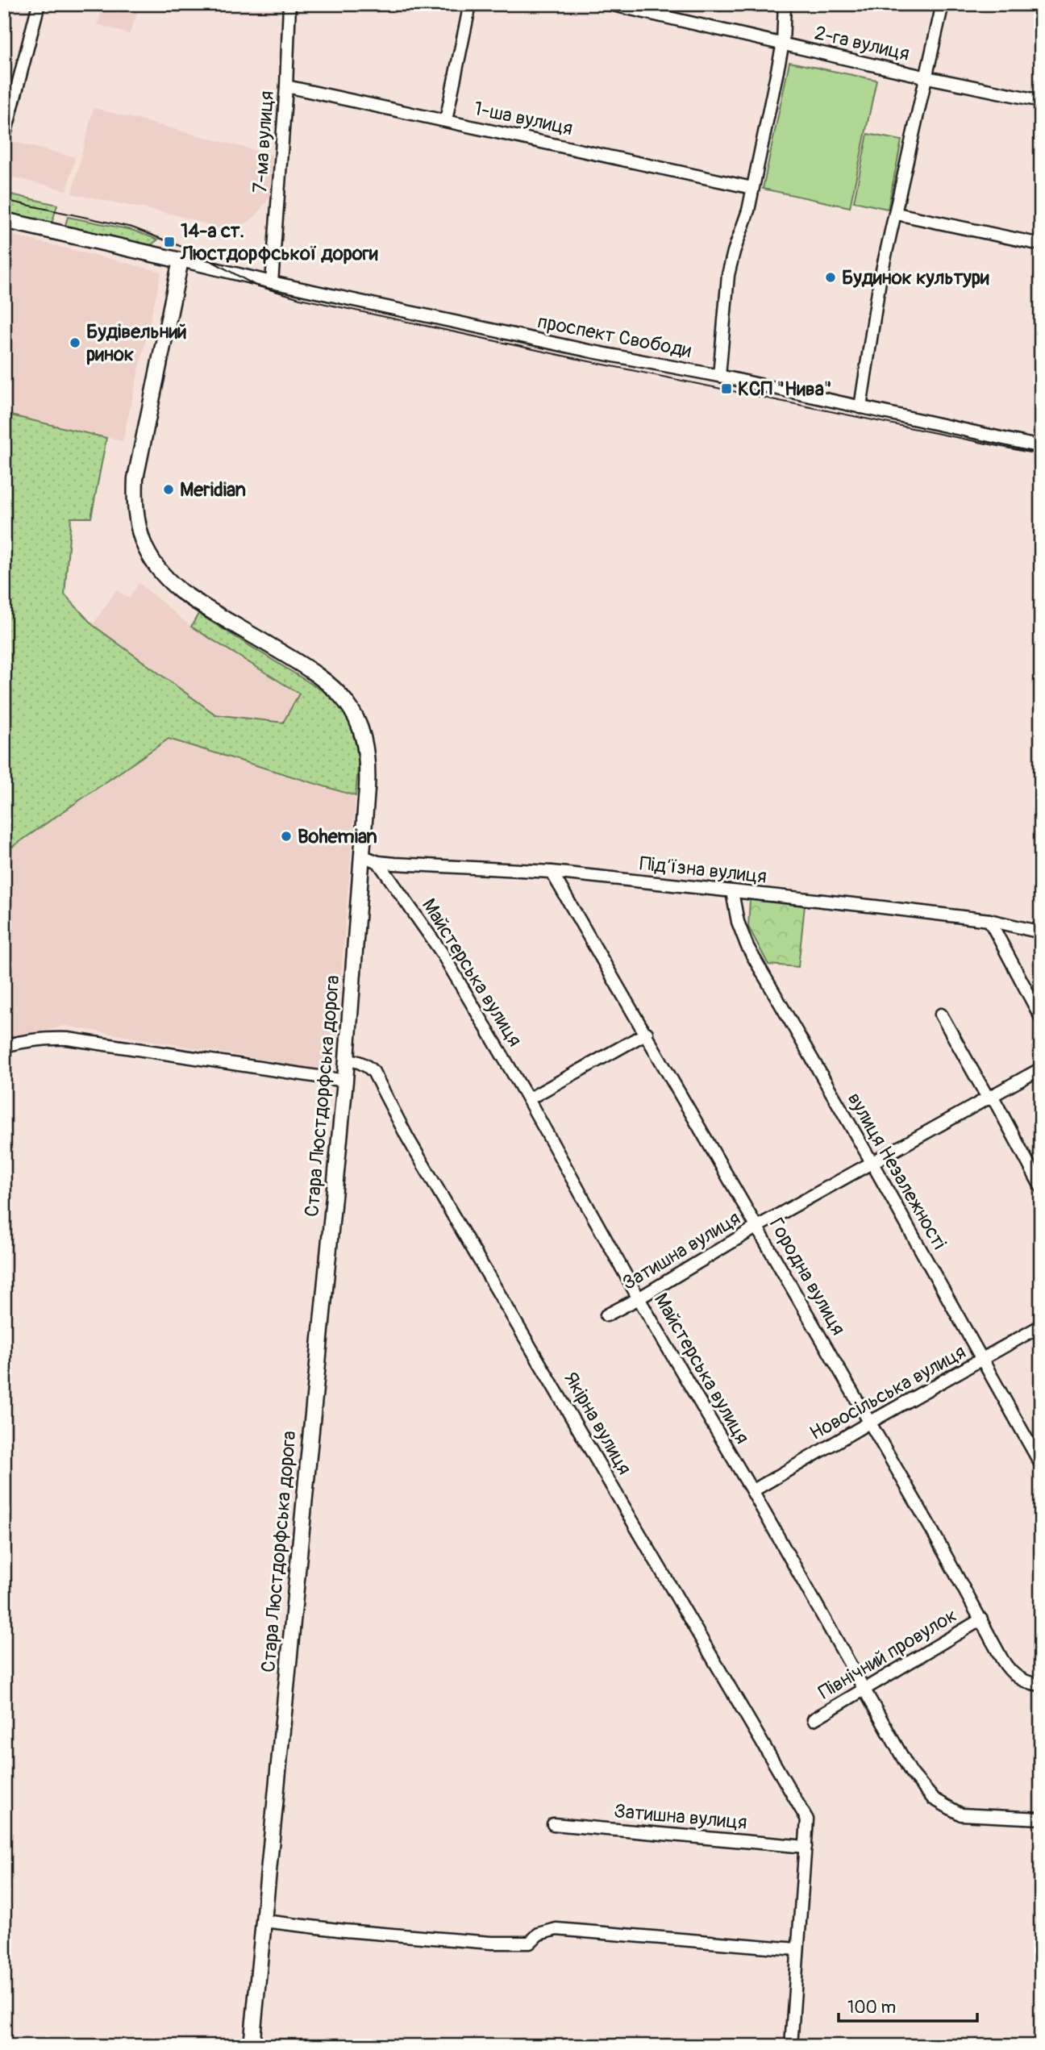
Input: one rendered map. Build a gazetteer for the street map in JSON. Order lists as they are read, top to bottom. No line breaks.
{"streets":{"main road":["Стара Люстдорфська дорога"],"street":["2-га вулиця","1-ша вулиця","7-ма вулиця","проспект Свободи","Підʼїзна вулиця","Майстерська вулиця","вулиця Незалежності","Затишна вулиця","Городна вулиця","Новосільська вулиця","Якірна вулиця","Північний провулок"]},"crossings":[["1-ша вулиця","7-ма вулиця"],["7-ма вулиця","проспект Свободи"],["проспект Свободи","Стара Люстдорфська дорога"],["Підʼїзна вулиця","Майстерська вулиця"],["Підʼїзна вулиця","Стара Люстдорфська дорога"],["Підʼїзна вулиця","вулиця Незалежності"],["Підʼїзна вулиця","Городна вулиця"],["Майстерська вулиця","Затишна вулиця"],["Майстерська вулиця","Новосільська вулиця"],["Майстерська вулиця","Північний провулок"],["Стара Люстдорфська дорога","Якірна вулиця"],["вулиця Незалежності","Затишна вулиця"],["вулиця Незалежності","Новосільська вулиця"],["Затишна вулиця","Городна вулиця"],["Затишна вулиця","Якірна вулиця"],["Городна вулиця","Новосільська вулиця"],["Городна вулиця","Північний провулок"]],"places":{"transit":["14-а ст. Люстдорфської дороги","КСП \"Нива\""],"other":["Будинок культури","Будівельний ринок","Meridian","Bohemian"]},"scale_bar":"100 m"}
